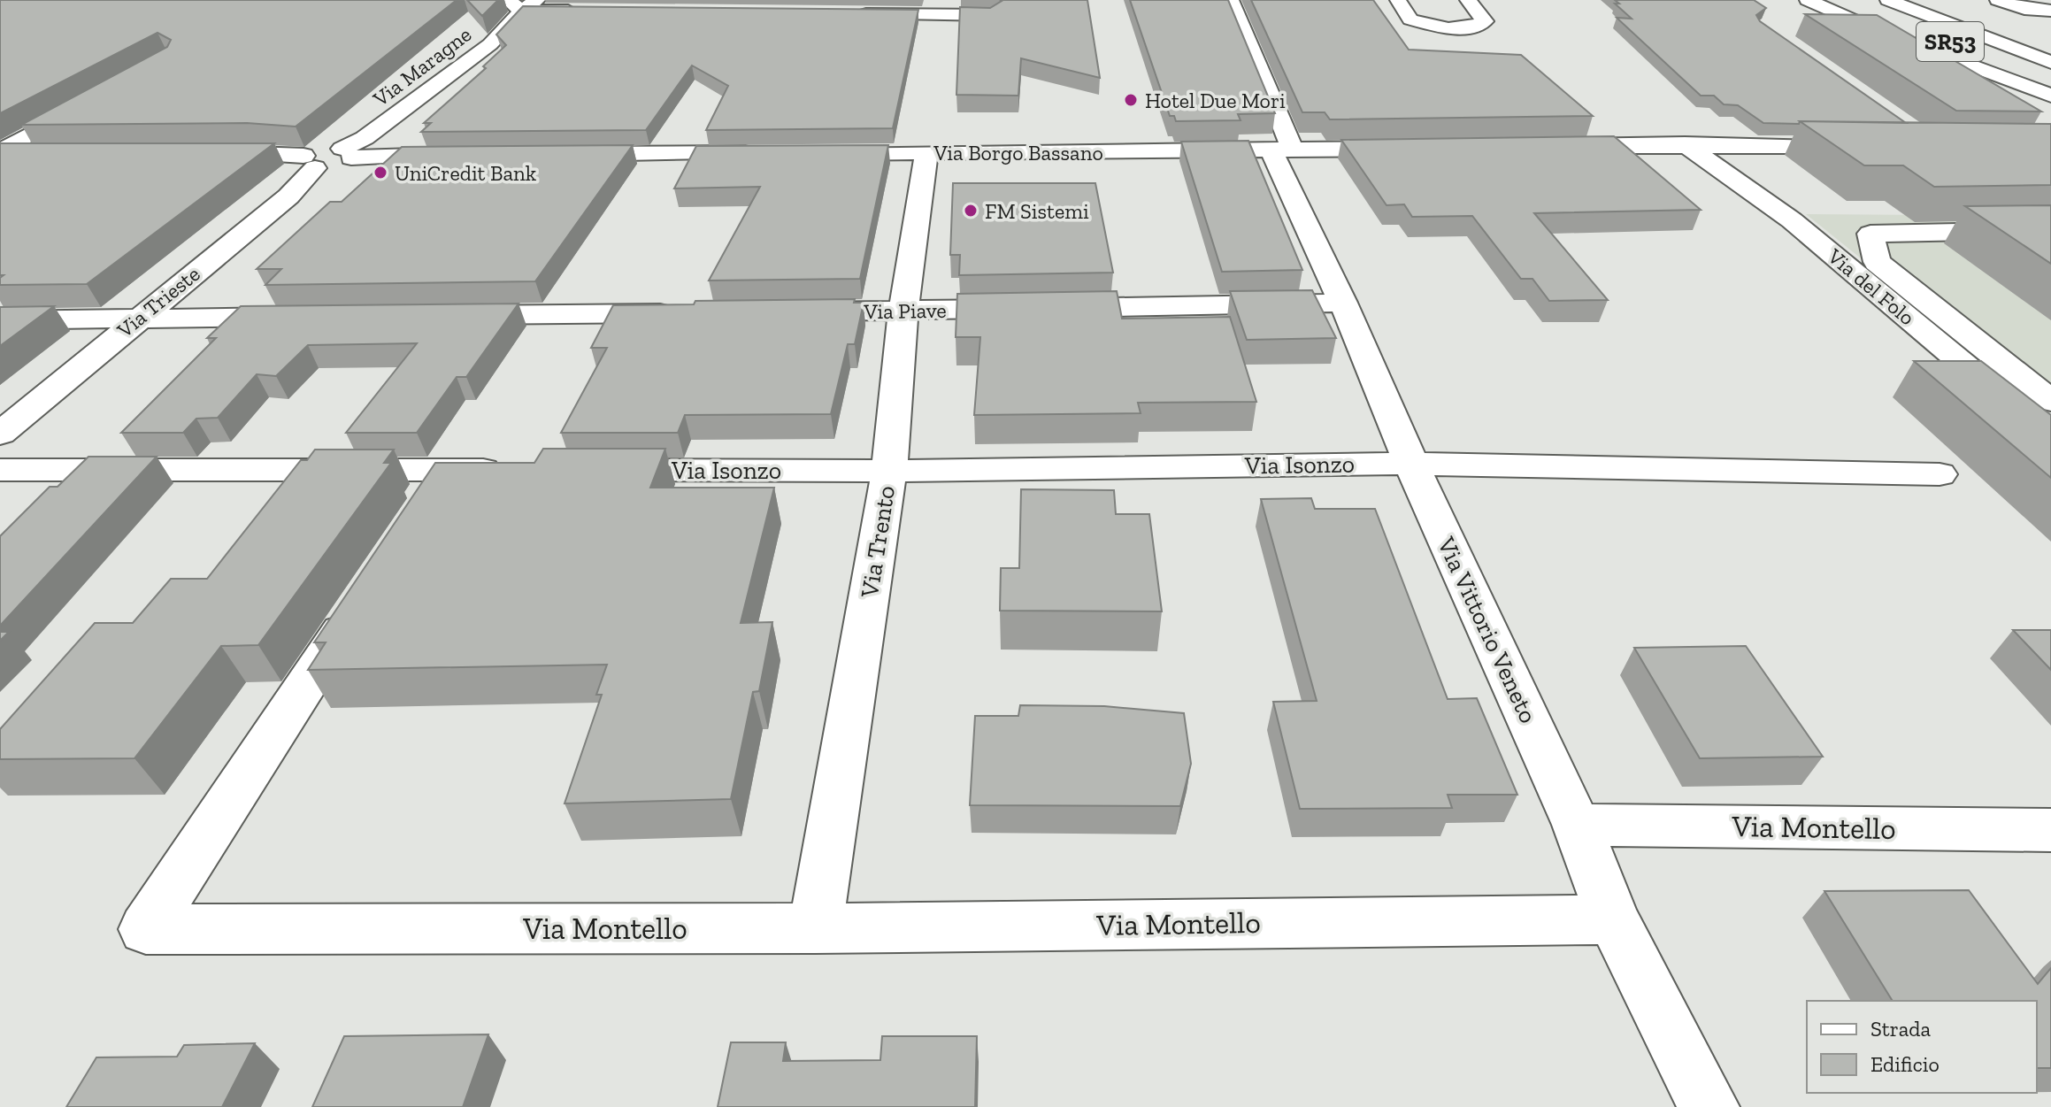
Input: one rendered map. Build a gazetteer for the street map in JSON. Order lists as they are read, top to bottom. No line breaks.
{"streets":{"main road":["SR53","Via Maragne","Via Borgo Bassano","Via del Folo","Via Trieste","Via Piave","Via Isonzo","Via Trento","Via Vittorio Veneto","Via Montello"]},"crossings":[["Via Borgo Bassano","Via Trento"],["Via Borgo Bassano","Via Vittorio Veneto"],["Via Piave","Via Trento"],["Via Piave","Via Vittorio Veneto"],["Via Isonzo","Via Trento"],["Via Isonzo","Via Vittorio Veneto"],["Via Trento","Via Montello"],["Via Vittorio Veneto","Via Montello"]],"places":["Hotel Due Mori","UniCredit Bank","FM Sistemi"],"legend":["Strada","Edificio"]}
